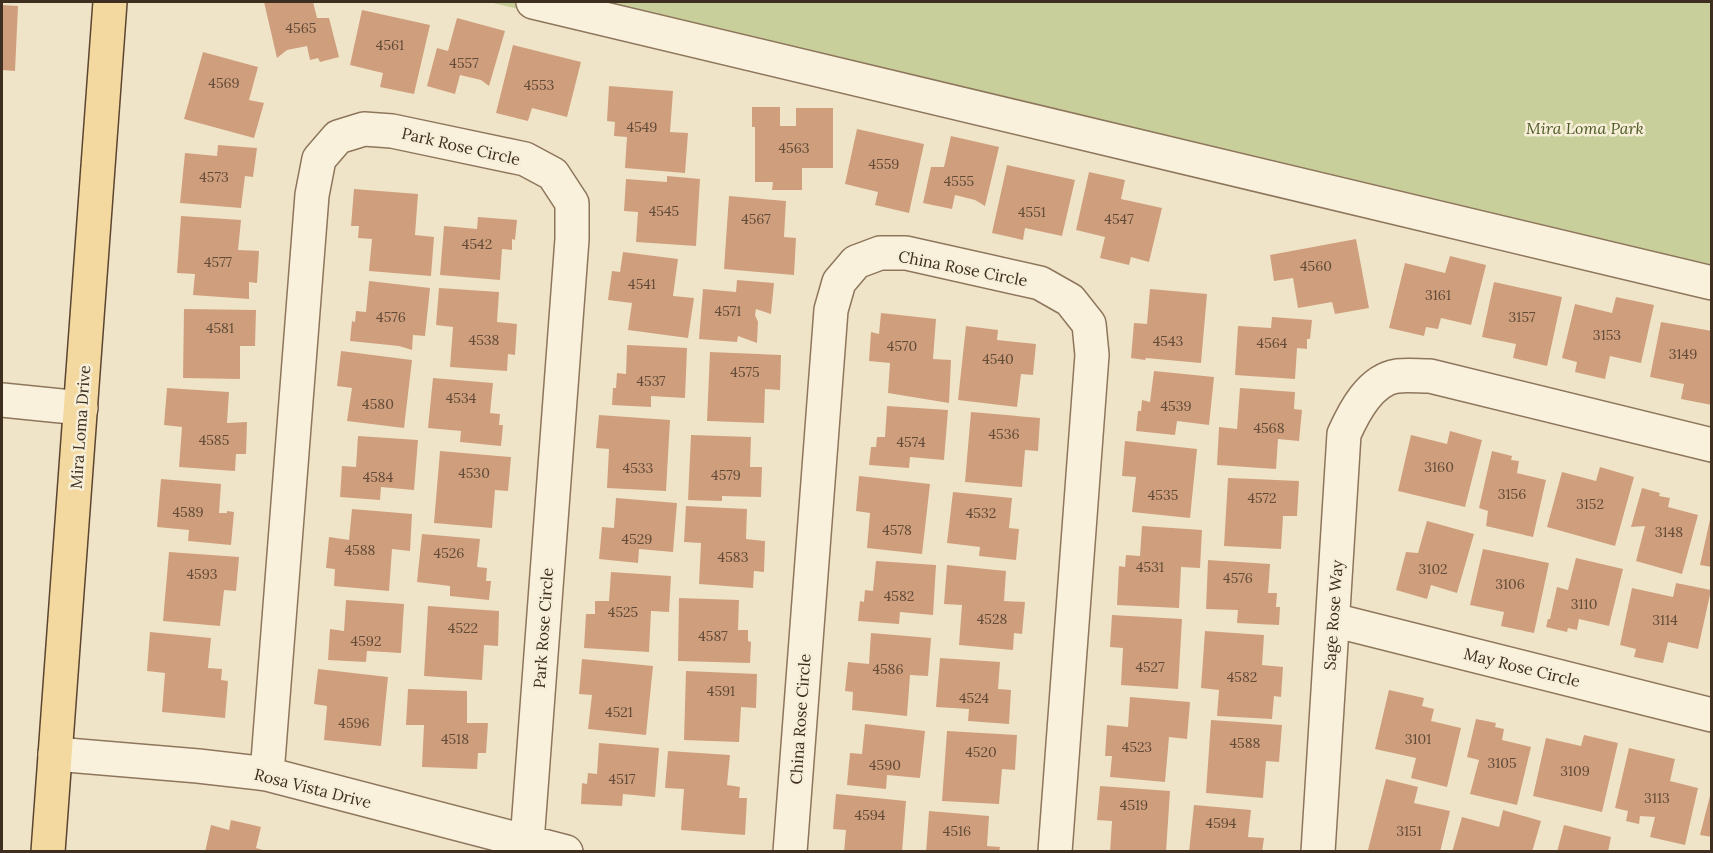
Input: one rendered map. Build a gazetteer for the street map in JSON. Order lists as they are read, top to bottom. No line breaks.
{"streets":{"main road":["Mira Loma Drive"],"street":["Park Rose Circle","China Rose Circle","Sage Rose Way","May Rose Circle","Rosa Vista Drive"]},"crossings":[["Park Rose Circle","Rosa Vista Drive"],["Mira Loma Drive","Rosa Vista Drive"],["Sage Rose Way","May Rose Circle"]],"parks":["Mira Loma Park"],"house_numbers":["4565","4561","4557","4569","4553","4549","4563","4559","4573","4555","4545","4551","4567","4547","4542","4577","4560","4541","3161","4571","4576","3157","4581","3153","4538","4543","4564","4570","3149","4540","4575","4537","4534","4580","4539","4568","4536","4585","4574","3160","4533","4530","4579","4584","3156","4535","4572","3152","4589","4532","4578","3148","4529","4588","4526","4583","4531","3102","4593","4576","3106","4582","3110","4525","4528","3114","4522","4587","4592","4527","4586","4582","4591","4524","4521","4596","4518","3101","4588","4523","4520","3105","4590","3109","4517","3113","4519","4594","4594","4516","3151"]}
